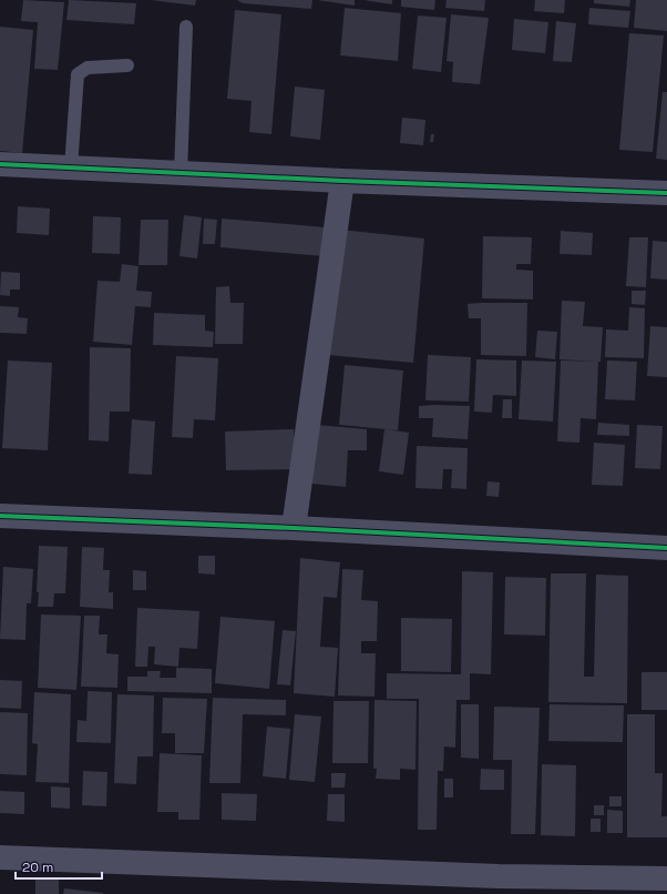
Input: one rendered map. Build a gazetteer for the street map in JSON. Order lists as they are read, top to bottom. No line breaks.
{"scale_bar":"20 m"}
